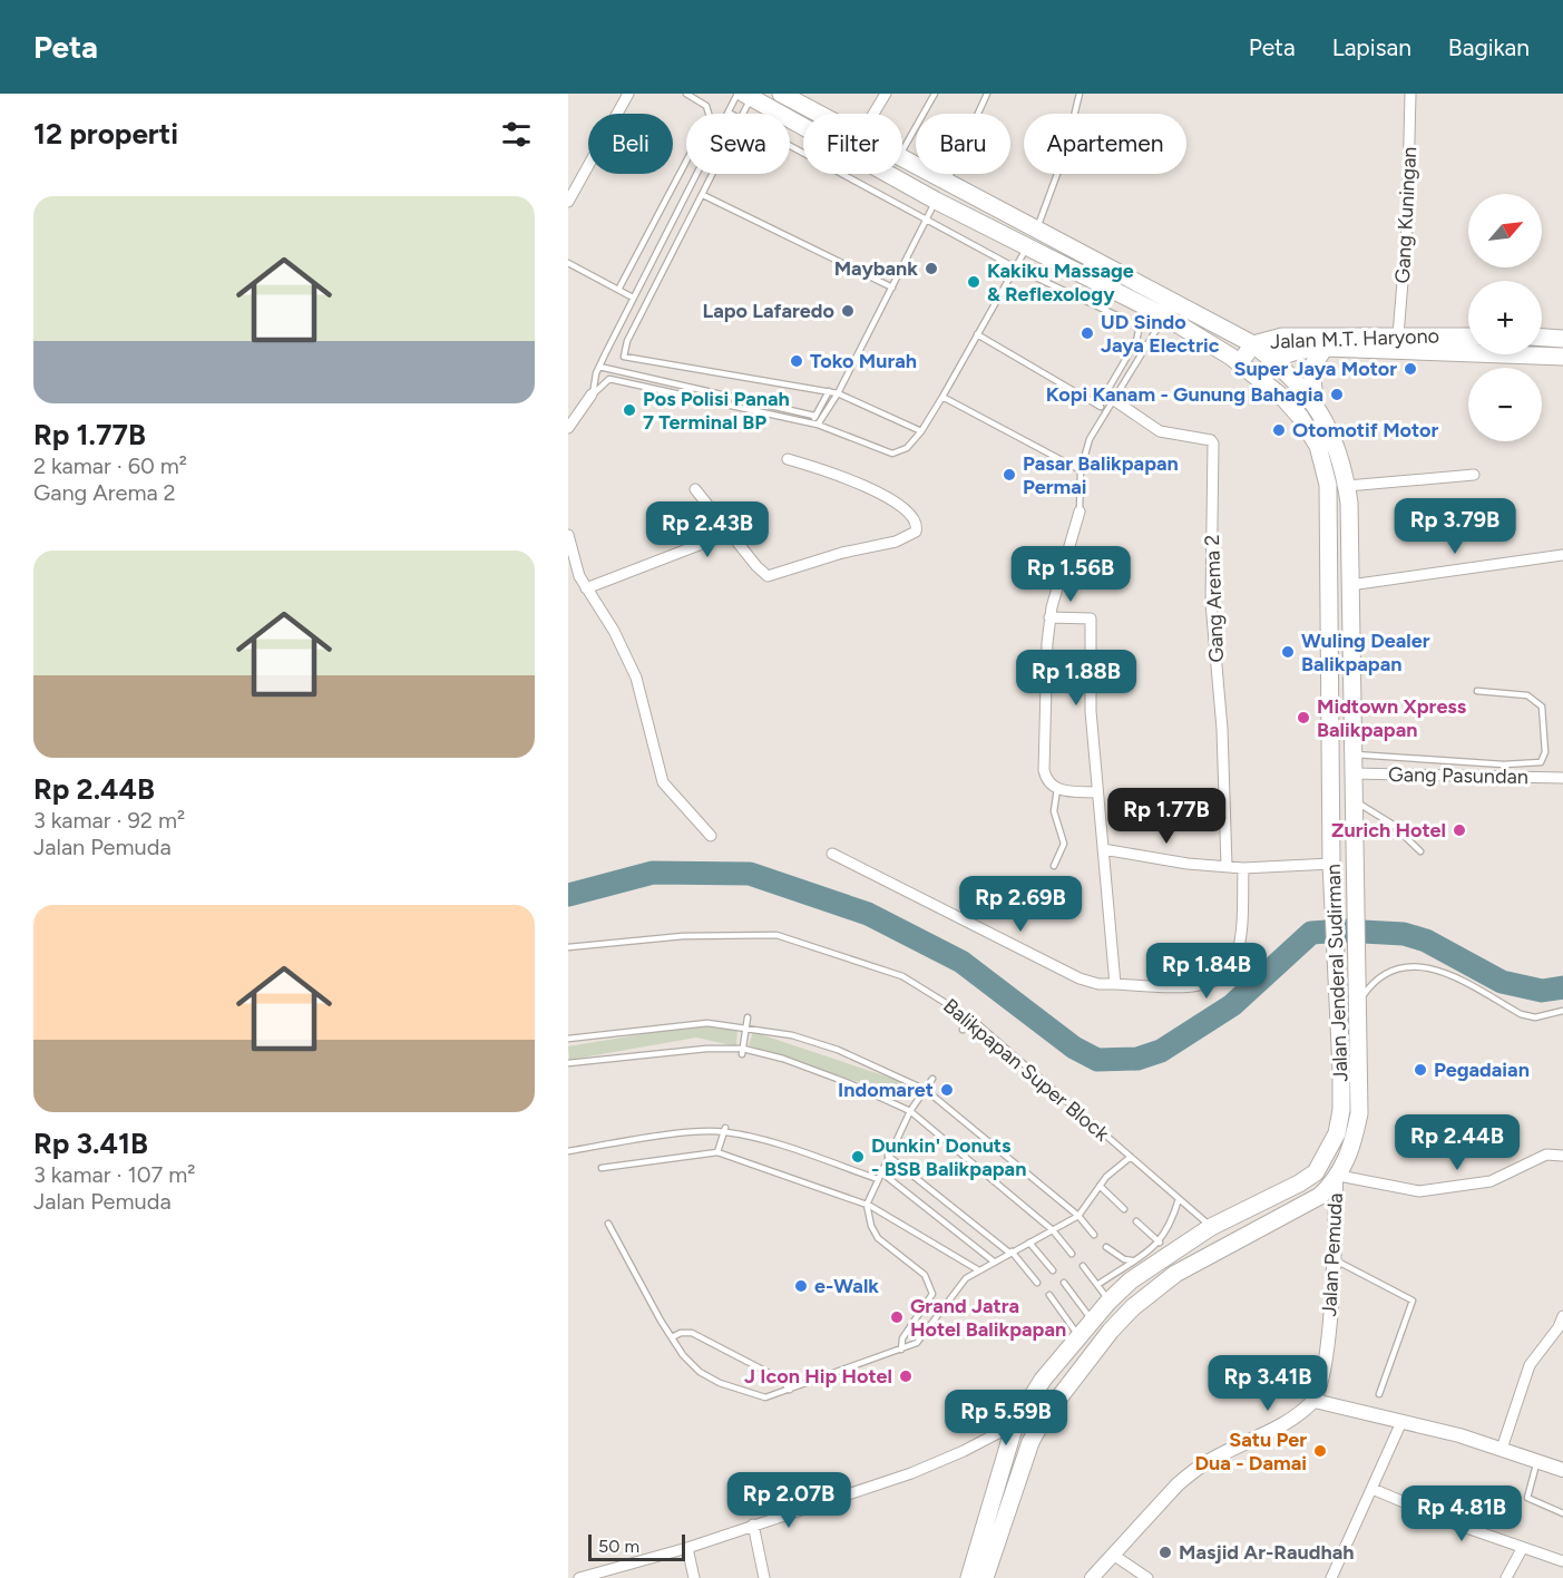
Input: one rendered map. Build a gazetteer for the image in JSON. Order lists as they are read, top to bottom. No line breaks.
{"streets":{"main road":["Jalan M.T. Haryono","Jalan Jenderal Sudirman"],"street":["Gang Kuningan","Gang Arema 2","Gang Pasundan","Jalan Pemuda"],"lane":["Balikpapan Super Block"]},"crossings":[["Gang Kuningan","Jalan M.T. Haryono"],["Jalan M.T. Haryono","Jalan Jenderal Sudirman"],["Gang Pasundan","Jalan Jenderal Sudirman"],["Jalan Jenderal Sudirman","Balikpapan Super Block"],["Jalan Jenderal Sudirman","Jalan Pemuda"]],"places":["Maybank","Kakiku Massage & Reflexology","Lapo Lafaredo","UD Sindo Jaya Electric","Toko Murah","Super Jaya Motor","Kopi Kanam - Gunung Bahagia","Pos Polisi Panah 7 Terminal BP","Otomotif Motor","Pasar Balikpapan Permai","Wuling Dealer Balikpapan","Midtown Xpress Balikpapan","Zurich Hotel","Pegadaian","Indomaret","Dunkin' Donuts - BSB Balikpapan","e-Walk","Grand Jatra Hotel Balikpapan","J Icon Hip Hotel","Satu Per Dua - Damai","Masjid Ar-Raudhah"],"scale_bar":"50 m","north":"top right","page":{"header":"Peta","nav":["Peta","Lapisan","Bagikan"],"heading":"12 properti","chip":["Beli","Sewa","Filter","Baru","Apartemen"],"list":[{"name":"Rp 1.77B","note":"2 kamar · 60 m² · Gang Arema 2"},{"name":"Rp 2.44B","note":"3 kamar · 92 m² · Jalan Pemuda"},{"name":"Rp 3.41B","note":"3 kamar · 107 m² · Jalan Pemuda"}],"map_buttons":["+","−"],"price":["Rp 3.79B","Rp 2.43B","Rp 1.56B","Rp 1.88B","Rp 1.77B","Rp 2.69B","Rp 1.84B","Rp 2.44B","Rp 3.41B","Rp 5.59B","Rp 2.07B","Rp 4.81B"],"scale":"50 m"}}
